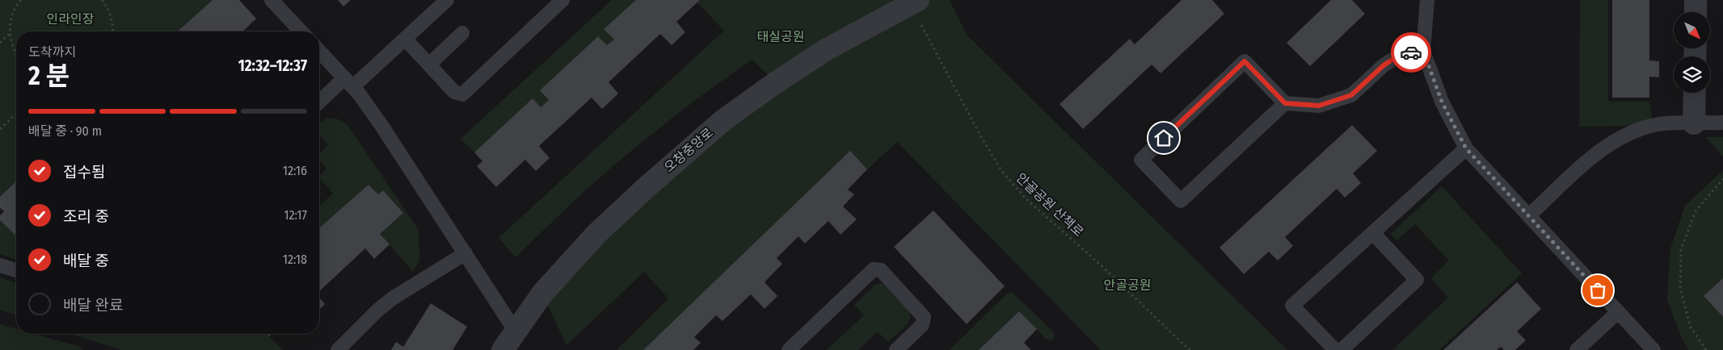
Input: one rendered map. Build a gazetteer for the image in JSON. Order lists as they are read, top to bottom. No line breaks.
{"streets":{"street":["오창중앙로"],"path":["안골공원 산책로"]},"crossings":[["오창중앙로","안골공원 산책로"]],"parks":["인라인장","태실공원","안골공원"],"north":"bottom right","page":{"heading":["2 분","도착까지","12:32–12:37"],"bar":"배달 중 · 90 m","list":[["접수됨","12:16"],["조리 중","12:17"],["배달 중","12:18"],"배달 완료"]}}
